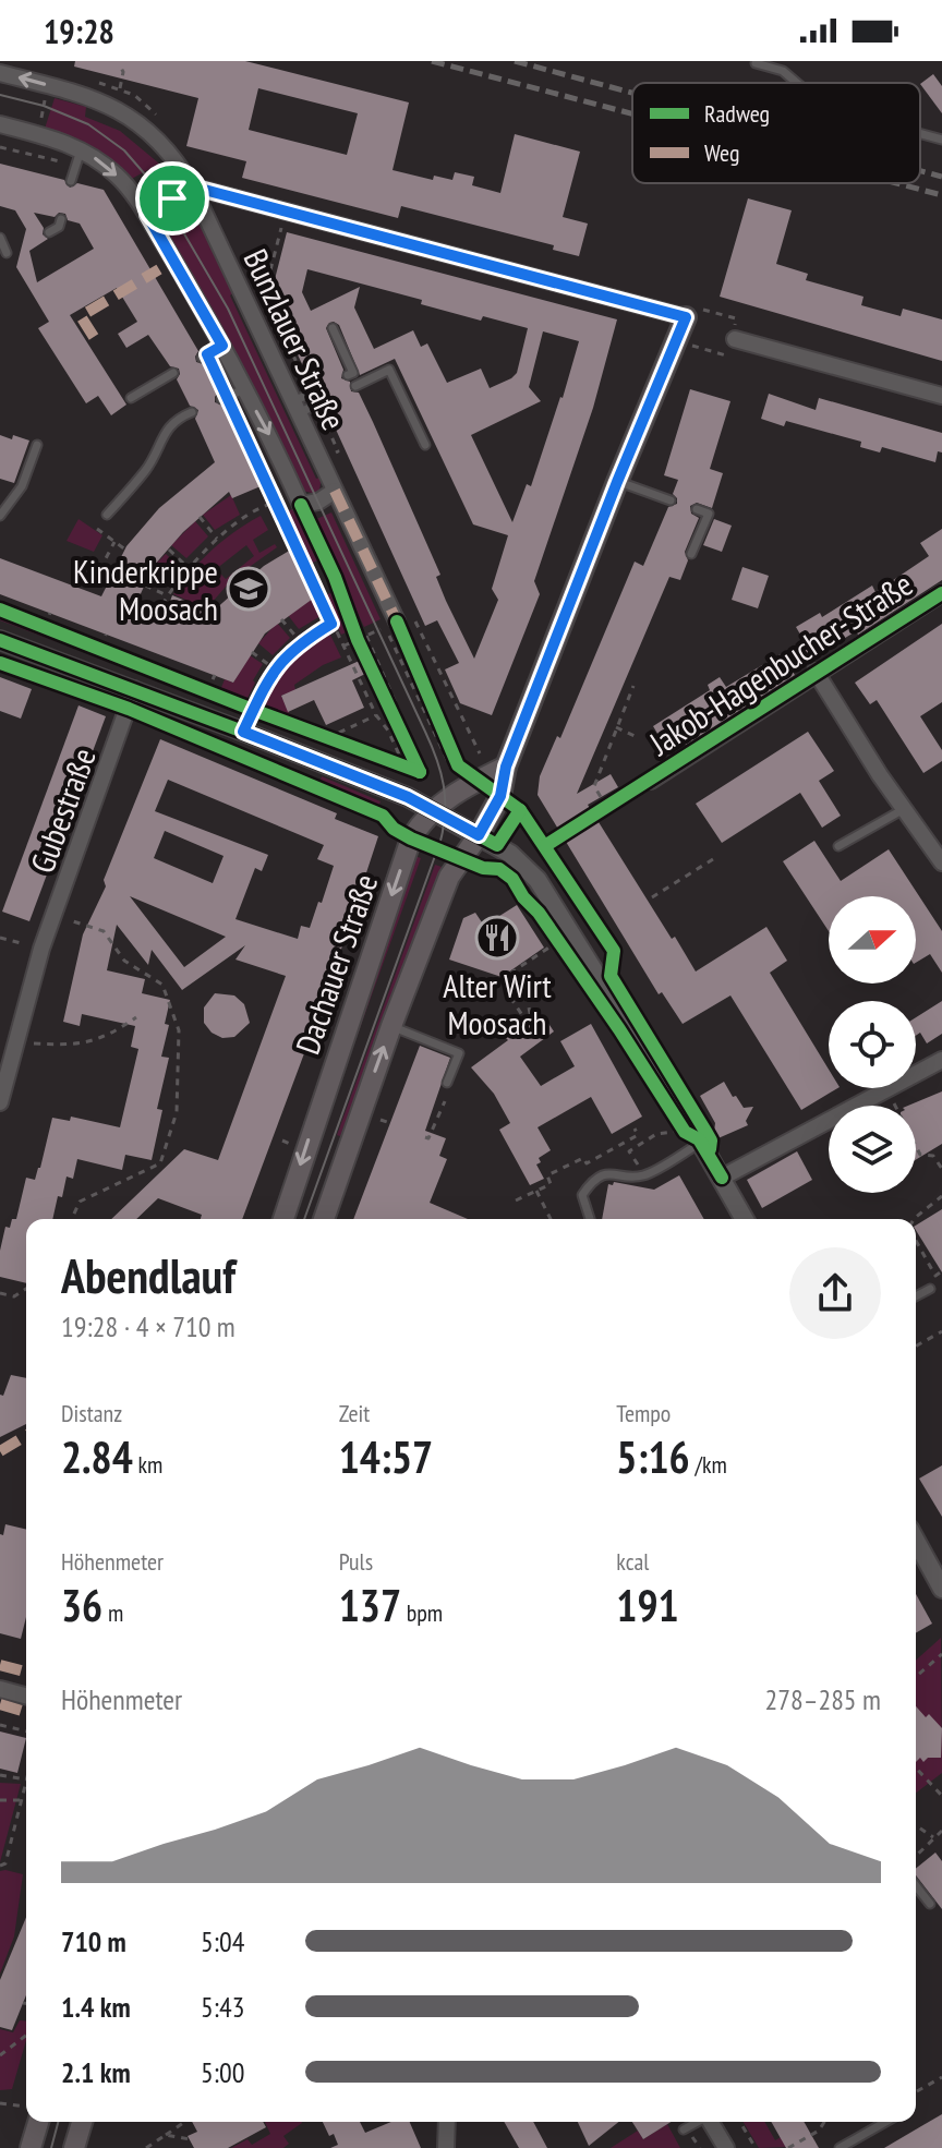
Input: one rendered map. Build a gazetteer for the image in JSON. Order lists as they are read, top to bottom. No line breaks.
{"streets":{"main road":["Dachauer Straße"],"street":["Bunzlauer Straße","Jakob-Hagenbucher-Straße","Gubestraße"]},"places":{"school or university":["Kinderkrippe Moosach"],"restaurant":["Alter Wirt Moosach"]},"legend":["Radweg","Weg"],"north":"right","page":{"status":"19:28","heading":["Abendlauf","19:28 · 4 × 710 m"],"stats":[["Distanz","2.84 km"],["Zeit","14:57"],["Tempo","5:16 /km"],["Höhenmeter","36 m"],["Puls","137 bpm"],["kcal","191"]],"chart":["Höhenmeter","278–285 m"],"list":[{"name":"710 m","note":"5:04"},{"name":"1.4 km","note":"5:43"},{"name":"2.1 km","note":"5:00"}]}}
